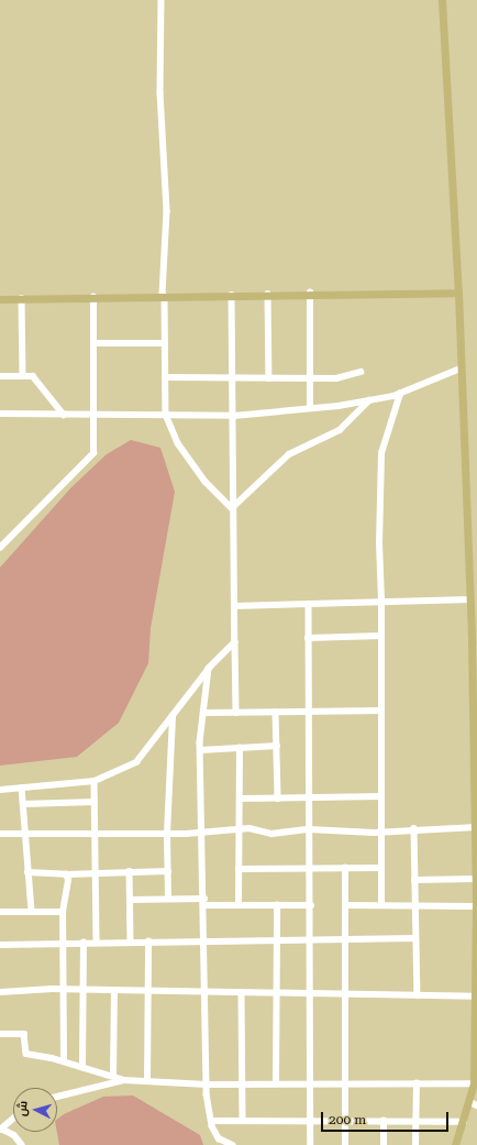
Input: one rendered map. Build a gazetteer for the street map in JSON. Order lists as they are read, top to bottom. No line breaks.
{"scale_bar":"200 m","north":"left"}
